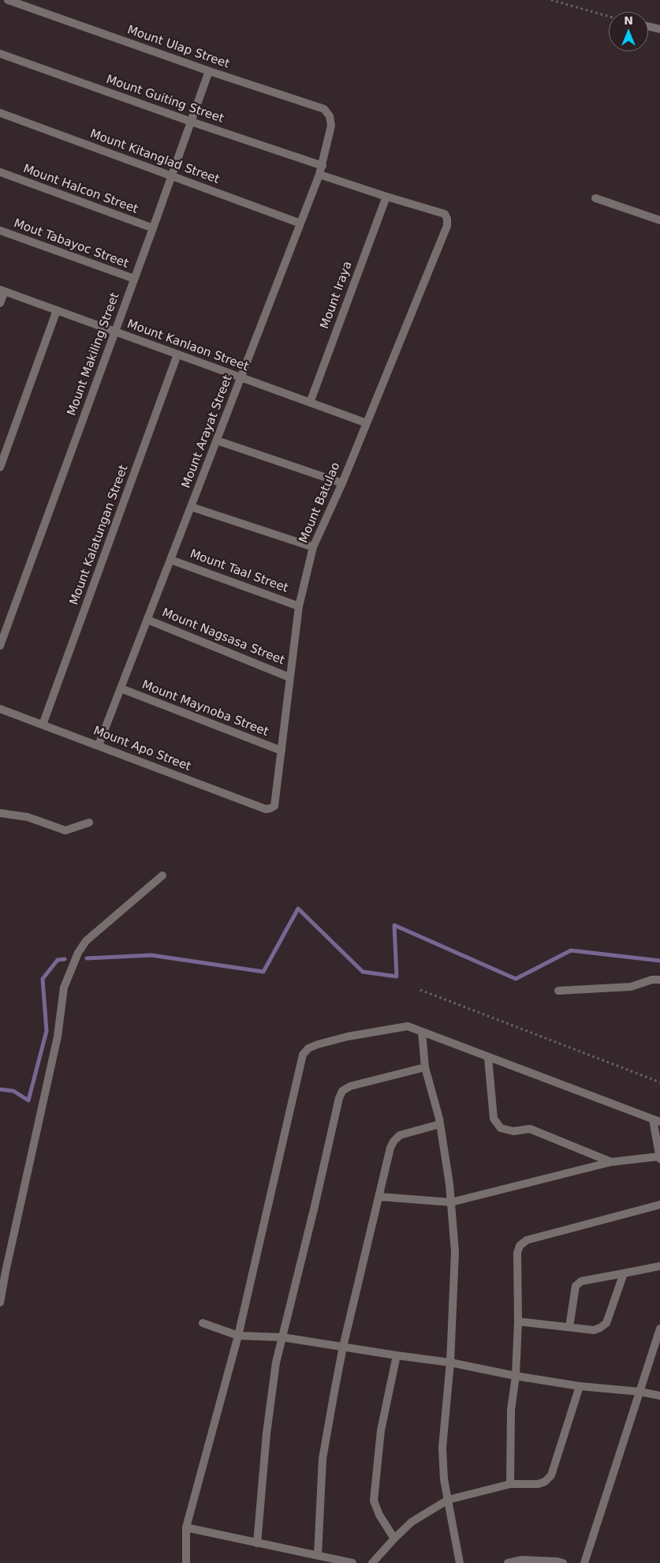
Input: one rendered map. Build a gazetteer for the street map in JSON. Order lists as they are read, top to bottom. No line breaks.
{"streets":{"street":["Mount Ulap Street","Mount Guiting Street","Mount Kitanglad Street","Mount Halcon Street","Mout Tabayoc Street","Mount Iraya","Mount Kanlaon Street","Mount Makiling Street","Mount Arayat Street","Mount Batulao","Mount Kalatungan Street","Mount Taal Street","Mount Nagsasa Street","Mount Maynoba Street","Mount Apo Street"]},"crossings":[["Mount Ulap Street","Mount Makiling Street"],["Mount Ulap Street","Mount Arayat Street"],["Mount Guiting Street","Mount Makiling Street"],["Mount Guiting Street","Mount Arayat Street"],["Mount Kitanglad Street","Mount Makiling Street"],["Mount Kitanglad Street","Mount Arayat Street"],["Mount Halcon Street","Mount Makiling Street"],["Mout Tabayoc Street","Mount Makiling Street"],["Mount Iraya","Mount Kanlaon Street"],["Mount Iraya","Mount Batulao"],["Mount Kanlaon Street","Mount Makiling Street"],["Mount Kanlaon Street","Mount Arayat Street"],["Mount Kanlaon Street","Mount Batulao"],["Mount Kanlaon Street","Mount Kalatungan Street"],["Mount Arayat Street","Mount Taal Street"],["Mount Arayat Street","Mount Nagsasa Street"],["Mount Arayat Street","Mount Maynoba Street"],["Mount Arayat Street","Mount Apo Street"],["Mount Batulao","Mount Taal Street"],["Mount Batulao","Mount Nagsasa Street"],["Mount Batulao","Mount Maynoba Street"],["Mount Batulao","Mount Apo Street"],["Mount Kalatungan Street","Mount Apo Street"]],"north":"top"}
